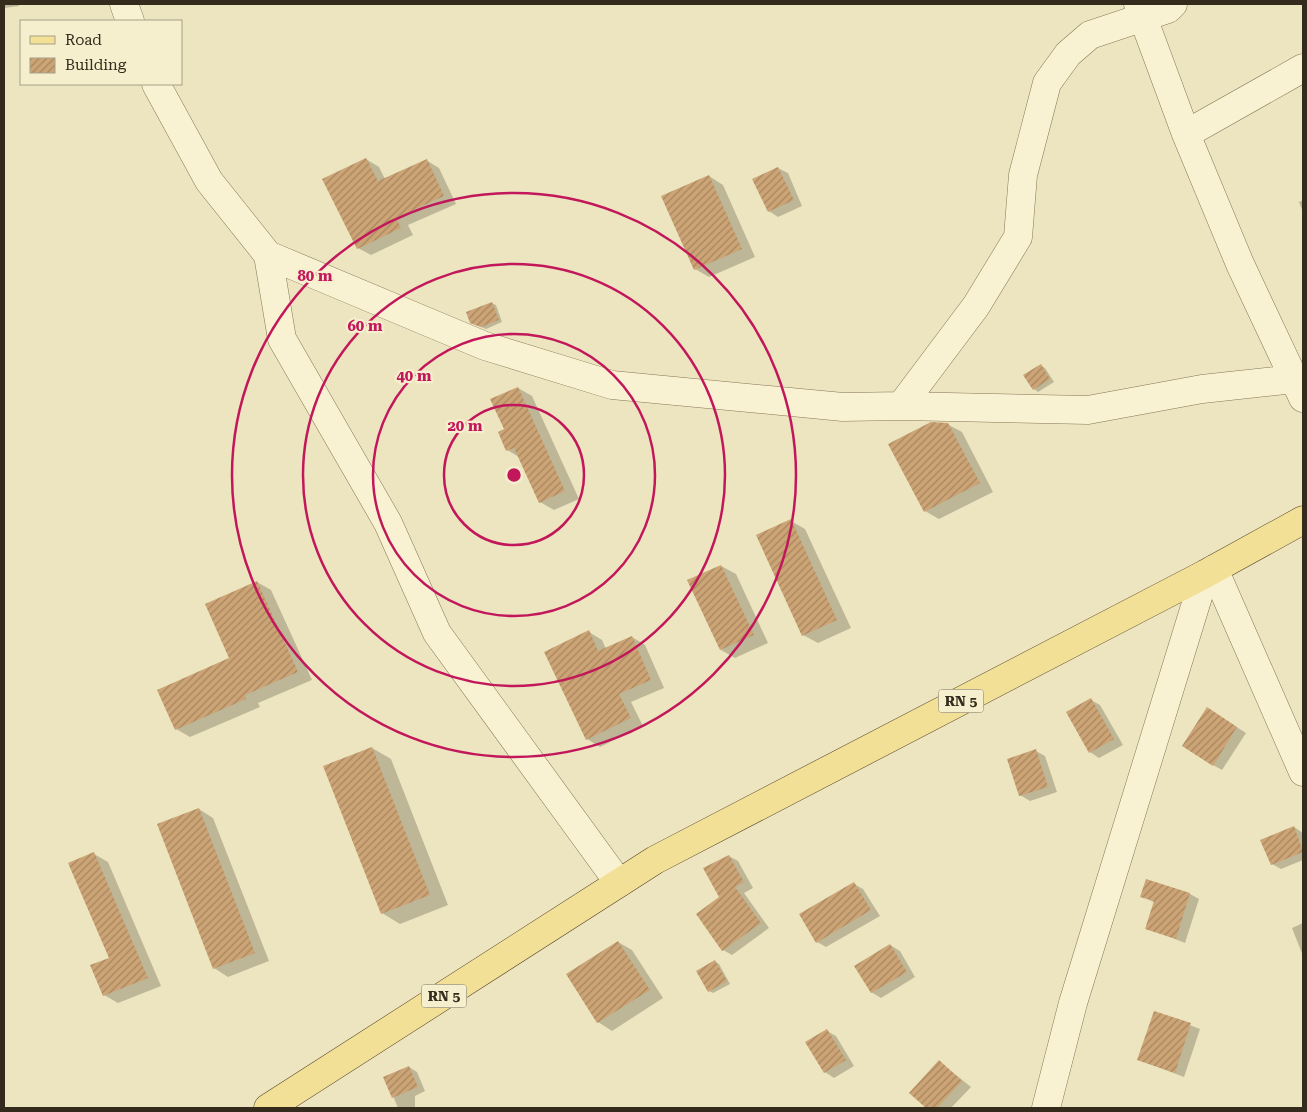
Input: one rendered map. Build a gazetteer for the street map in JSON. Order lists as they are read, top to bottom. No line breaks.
{"streets":{"main road":["RN 5"]},"legend":["Road","Building"],"rings":["80 m","60 m","40 m","20 m"]}
